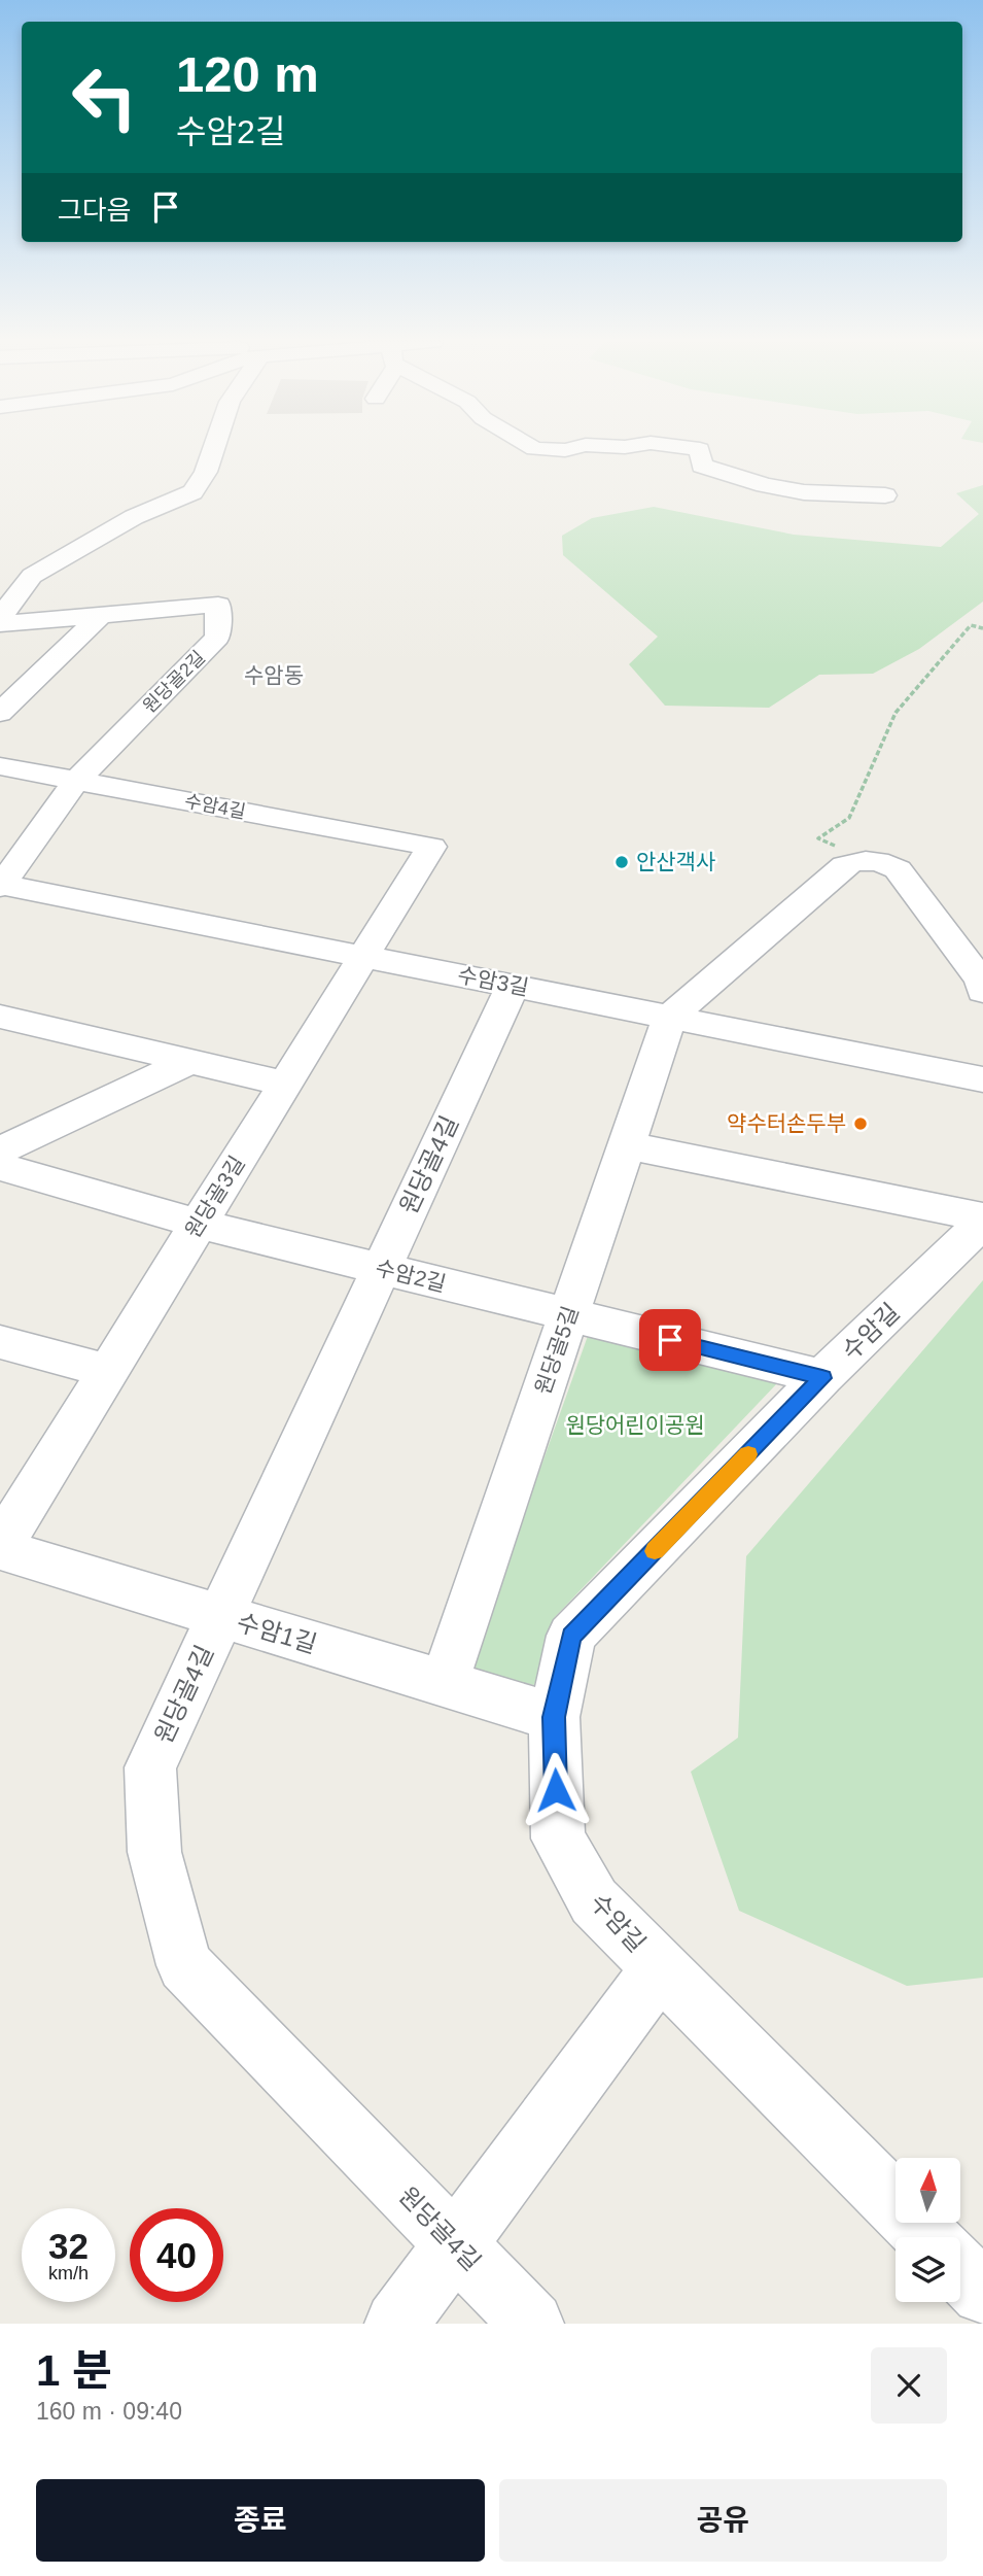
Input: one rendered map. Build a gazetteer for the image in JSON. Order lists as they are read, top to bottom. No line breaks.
{"streets":{"street":["원당골2길","수암4길","수암3길","원당골4길","원당골3길","수암2길","수암길","원당골5길","수암1길"]},"crossings":[["원당골2길","수암4길"],["원당골2길","수암3길"],["수암4길","원당골3길"],["수암3길","원당골4길"],["수암3길","원당골3길"],["수암3길","원당골5길"],["원당골4길","수암2길"],["원당골4길","수암1길"],["원당골3길","수암2길"],["원당골3길","수암1길"],["수암2길","수암길"],["수암2길","원당골5길"],["수암길","수암1길"],["원당골5길","수암1길"]],"districts":["수암동"],"parks":["원당어린이공원"],"places":["안산객사","약수터손두부"],"north":"top","page":{"turn":["120 m","수암2길"],"then":"그다음","speed":"32 km/h","limit":"40","heading":["1 분","160 m · 09:40"],"buttons":["종료","공유"]}}
